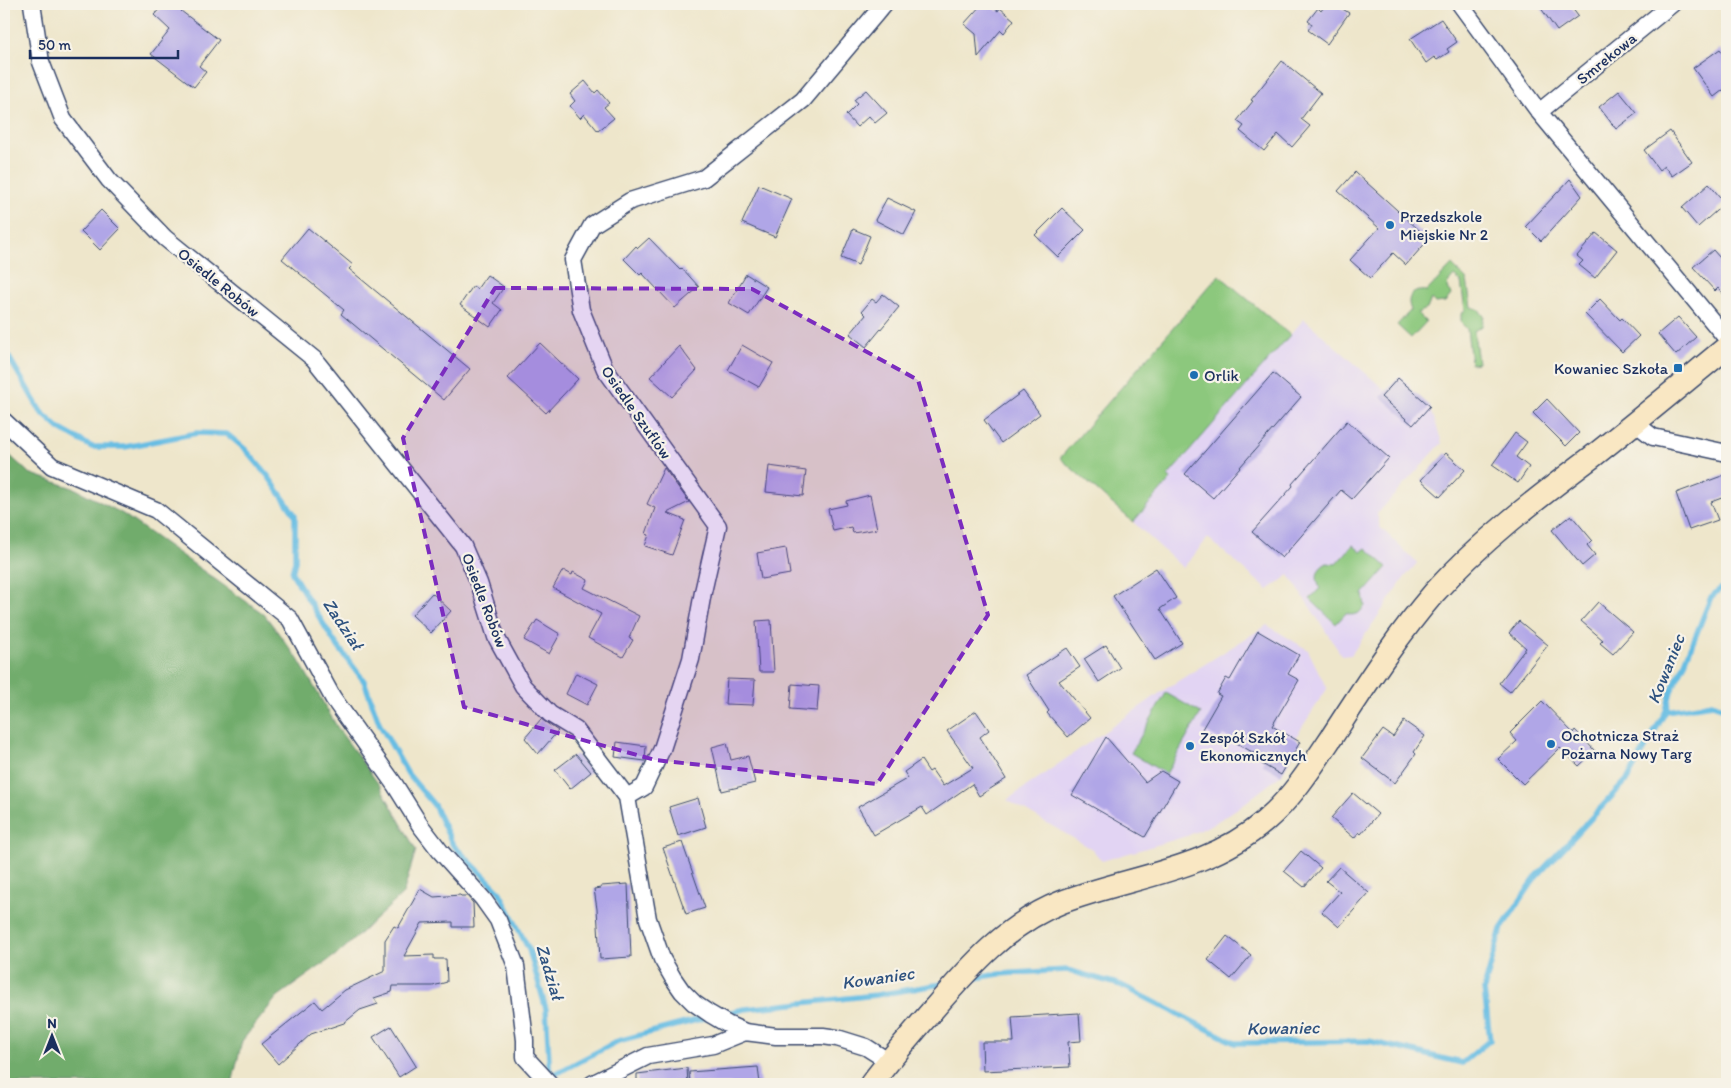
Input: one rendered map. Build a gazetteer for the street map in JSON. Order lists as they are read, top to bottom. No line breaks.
{"streets":{"street":["Smrekowa","Osiedle Robów","Osiedle Szuflów"]},"crossings":[["Osiedle Robów","Osiedle Szuflów"]],"water":["Zadział","Kowaniec"],"places":{"other":["Przedszkole Miejskie Nr 2","Orlik","Ochotnicza Straż Pożarna Nowy Targ","Zespół Szkół Ekonomicznych"],"transit":["Kowaniec Szkoła"]},"scale_bar":"50 m","north":"top"}
